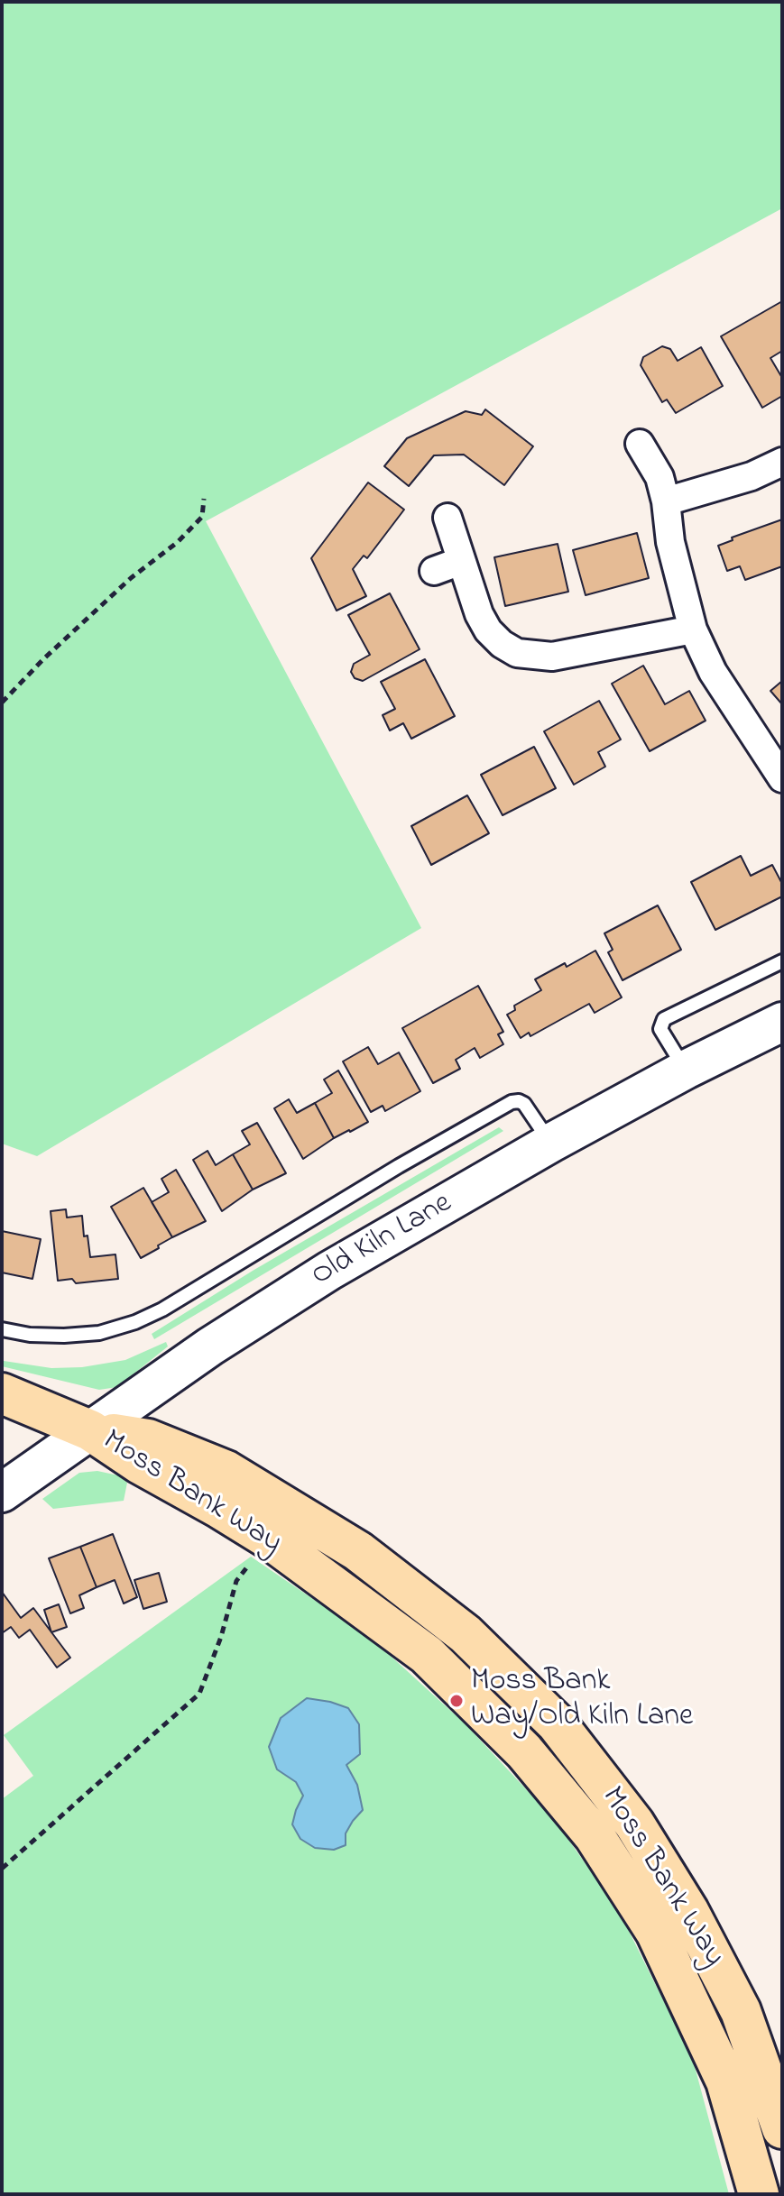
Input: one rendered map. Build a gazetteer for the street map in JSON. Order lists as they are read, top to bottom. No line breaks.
{"streets":{"highway":["Moss Bank Way"],"main road":["Old Kiln Lane"]},"crossings":[["Old Kiln Lane","Moss Bank Way"]],"places":["Moss Bank Way/Old Kiln Lane"]}
